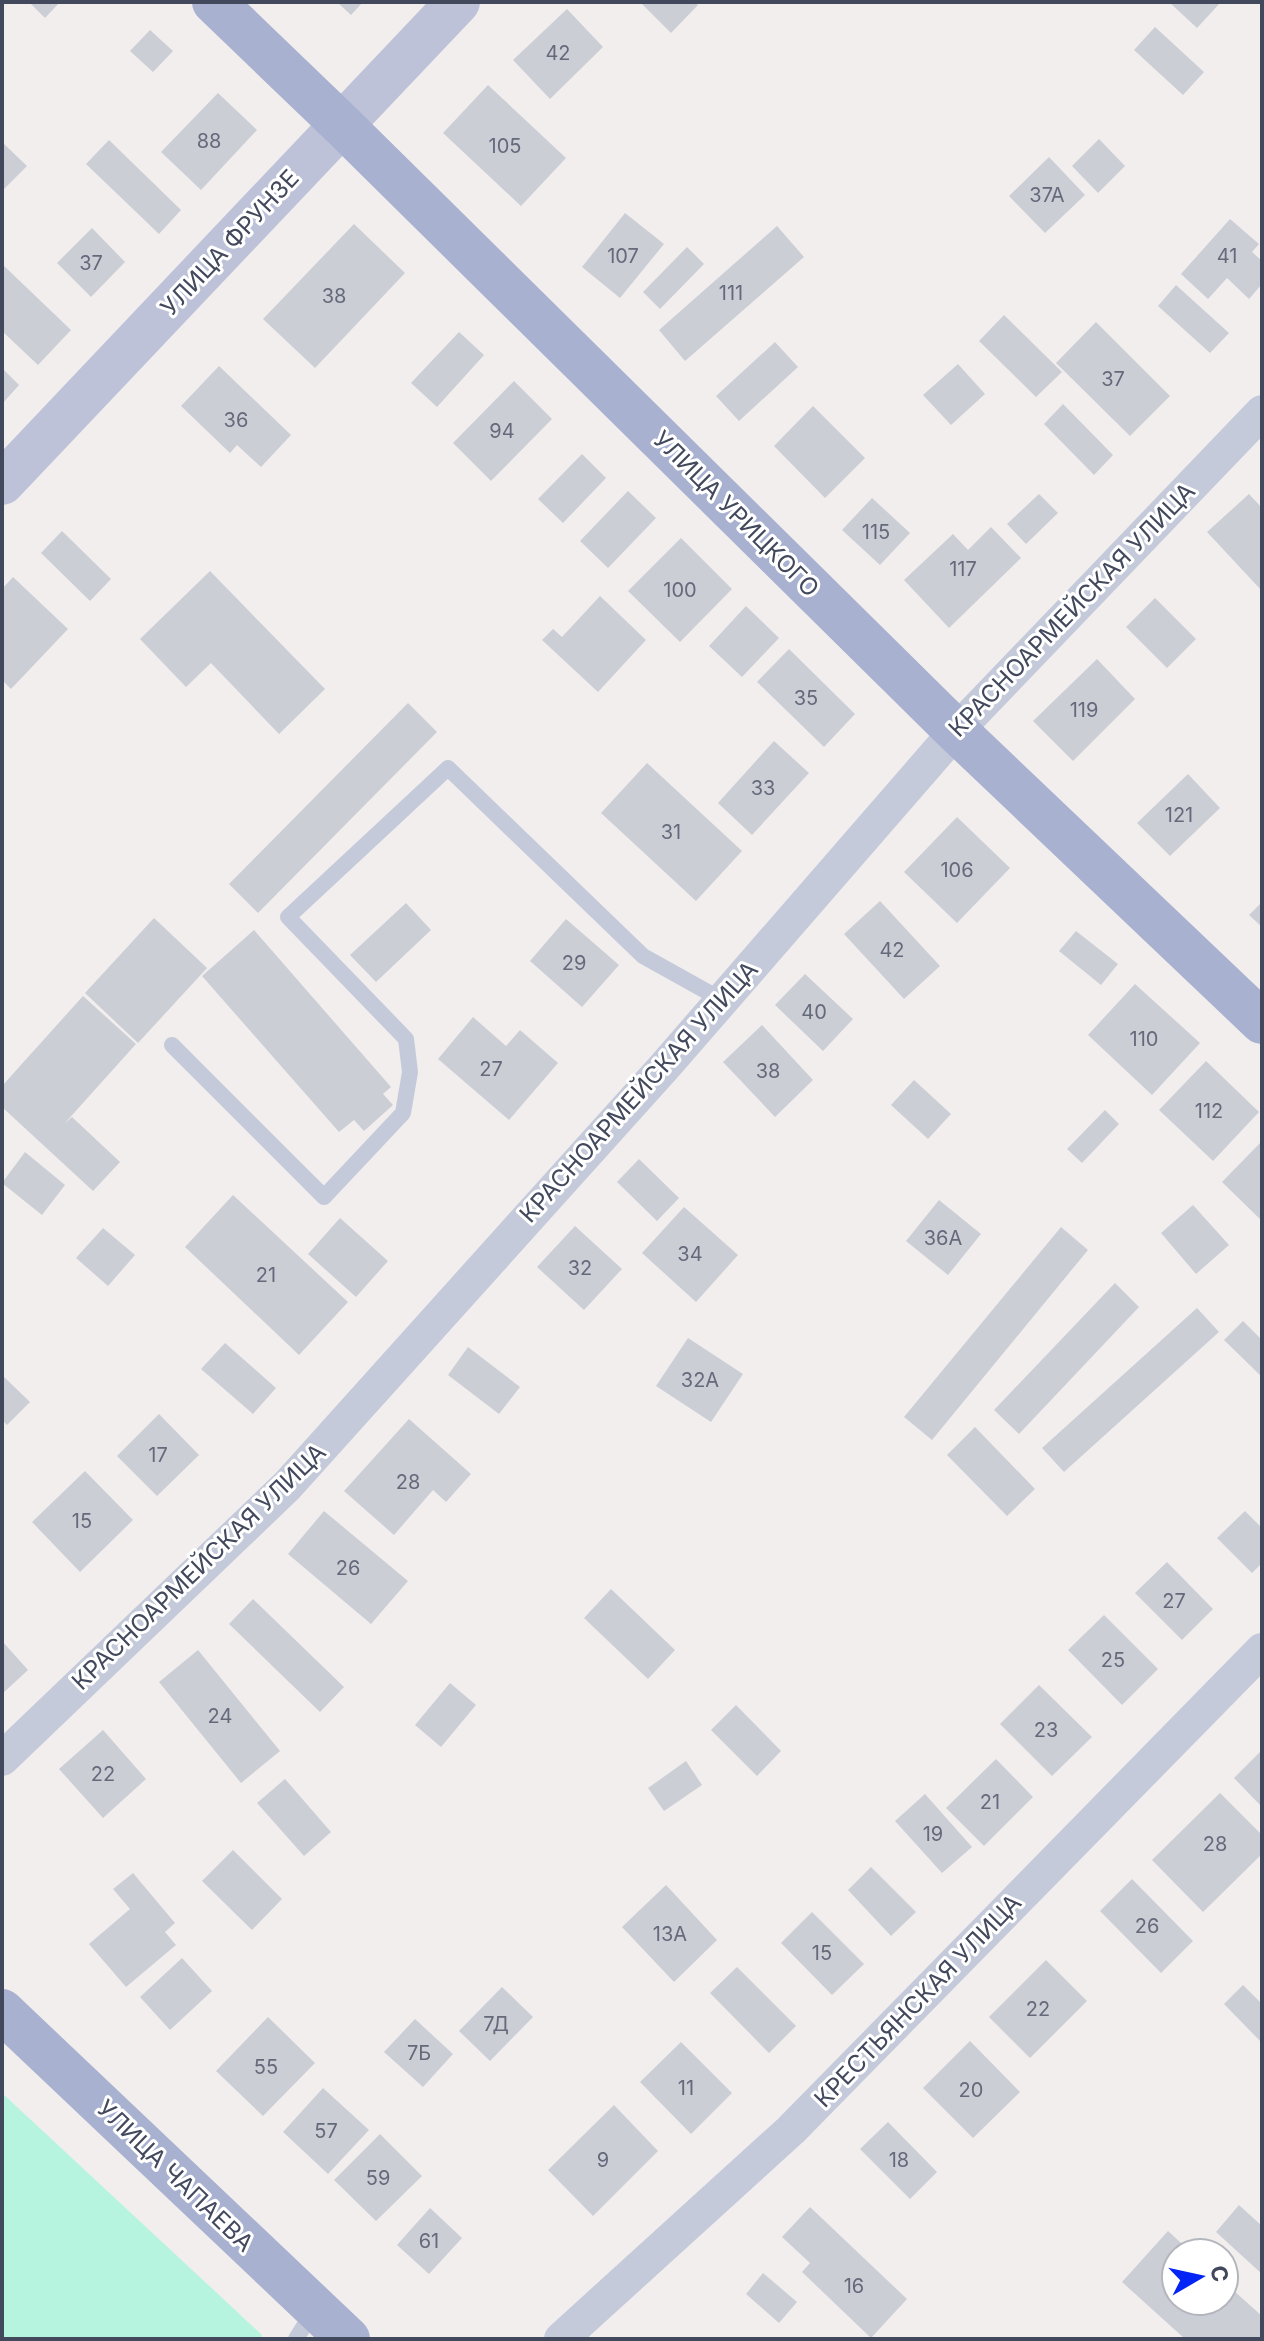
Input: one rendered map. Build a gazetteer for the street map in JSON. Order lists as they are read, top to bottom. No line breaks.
{"streets":{"main road":["УЛИЦА УРИЦКОГО","УЛИЦА ЧАПАЕВА"],"street":["УЛИЦА ФРУНЗЕ","КРАСНОАРМЕЙСКАЯ УЛИЦА","КРЕСТЬЯНСКАЯ УЛИЦА"]},"crossings":[["УЛИЦА ФРУНЗЕ","УЛИЦА УРИЦКОГО"],["УЛИЦА УРИЦКОГО","КРАСНОАРМЕЙСКАЯ УЛИЦА"]],"house_numbers":["42","88","105","37А","107","41","37","111","38","37","36","94","115","117","100","35","119","33","121","31","106","42","29","40","110","27","38","112","36А","34","32","21","32А","17","28","15","26","27","25","24","23","22","21","19","28","26","13А","15","22","7Д","7Б","55","11","20","57","9","18","59","61","16"],"north":"right"}
